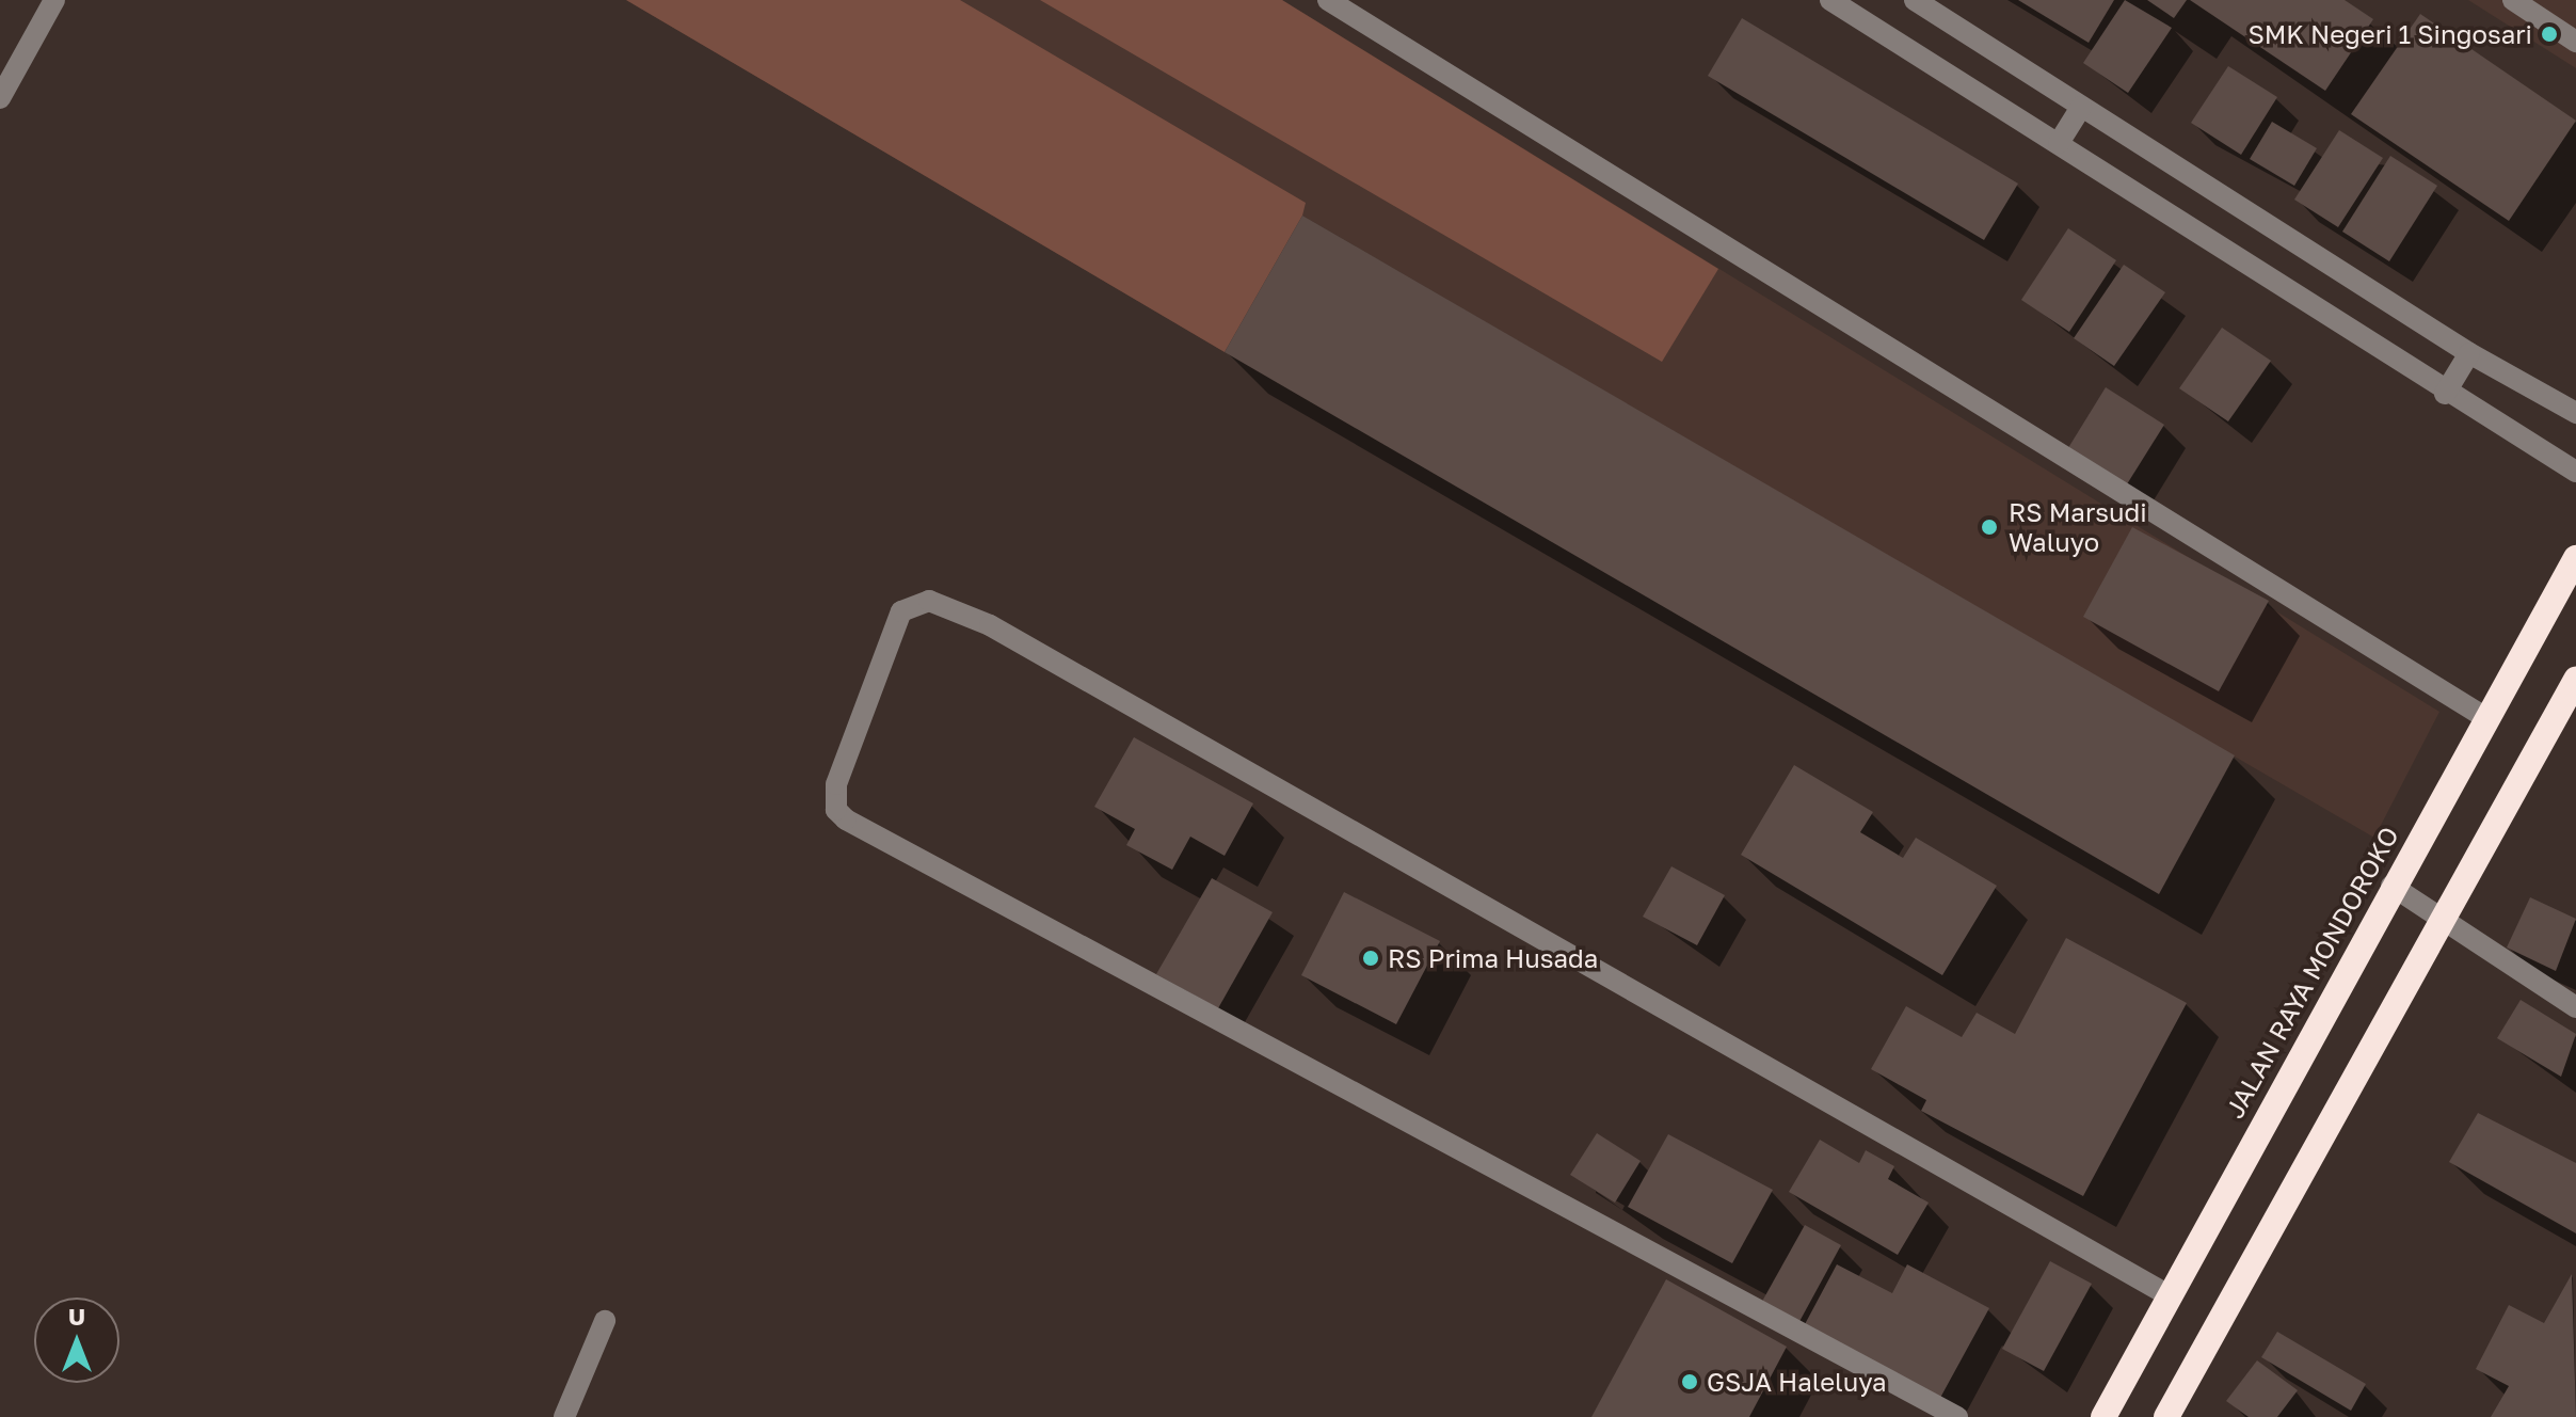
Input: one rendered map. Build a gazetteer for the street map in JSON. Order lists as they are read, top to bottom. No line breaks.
{"streets":{"highway":["JALAN RAYA MONDOROKO"]},"places":["SMK Negeri 1 Singosari","RS Marsudi Waluyo","RS Prima Husada","GSJA Haleluya"],"north":"top"}
